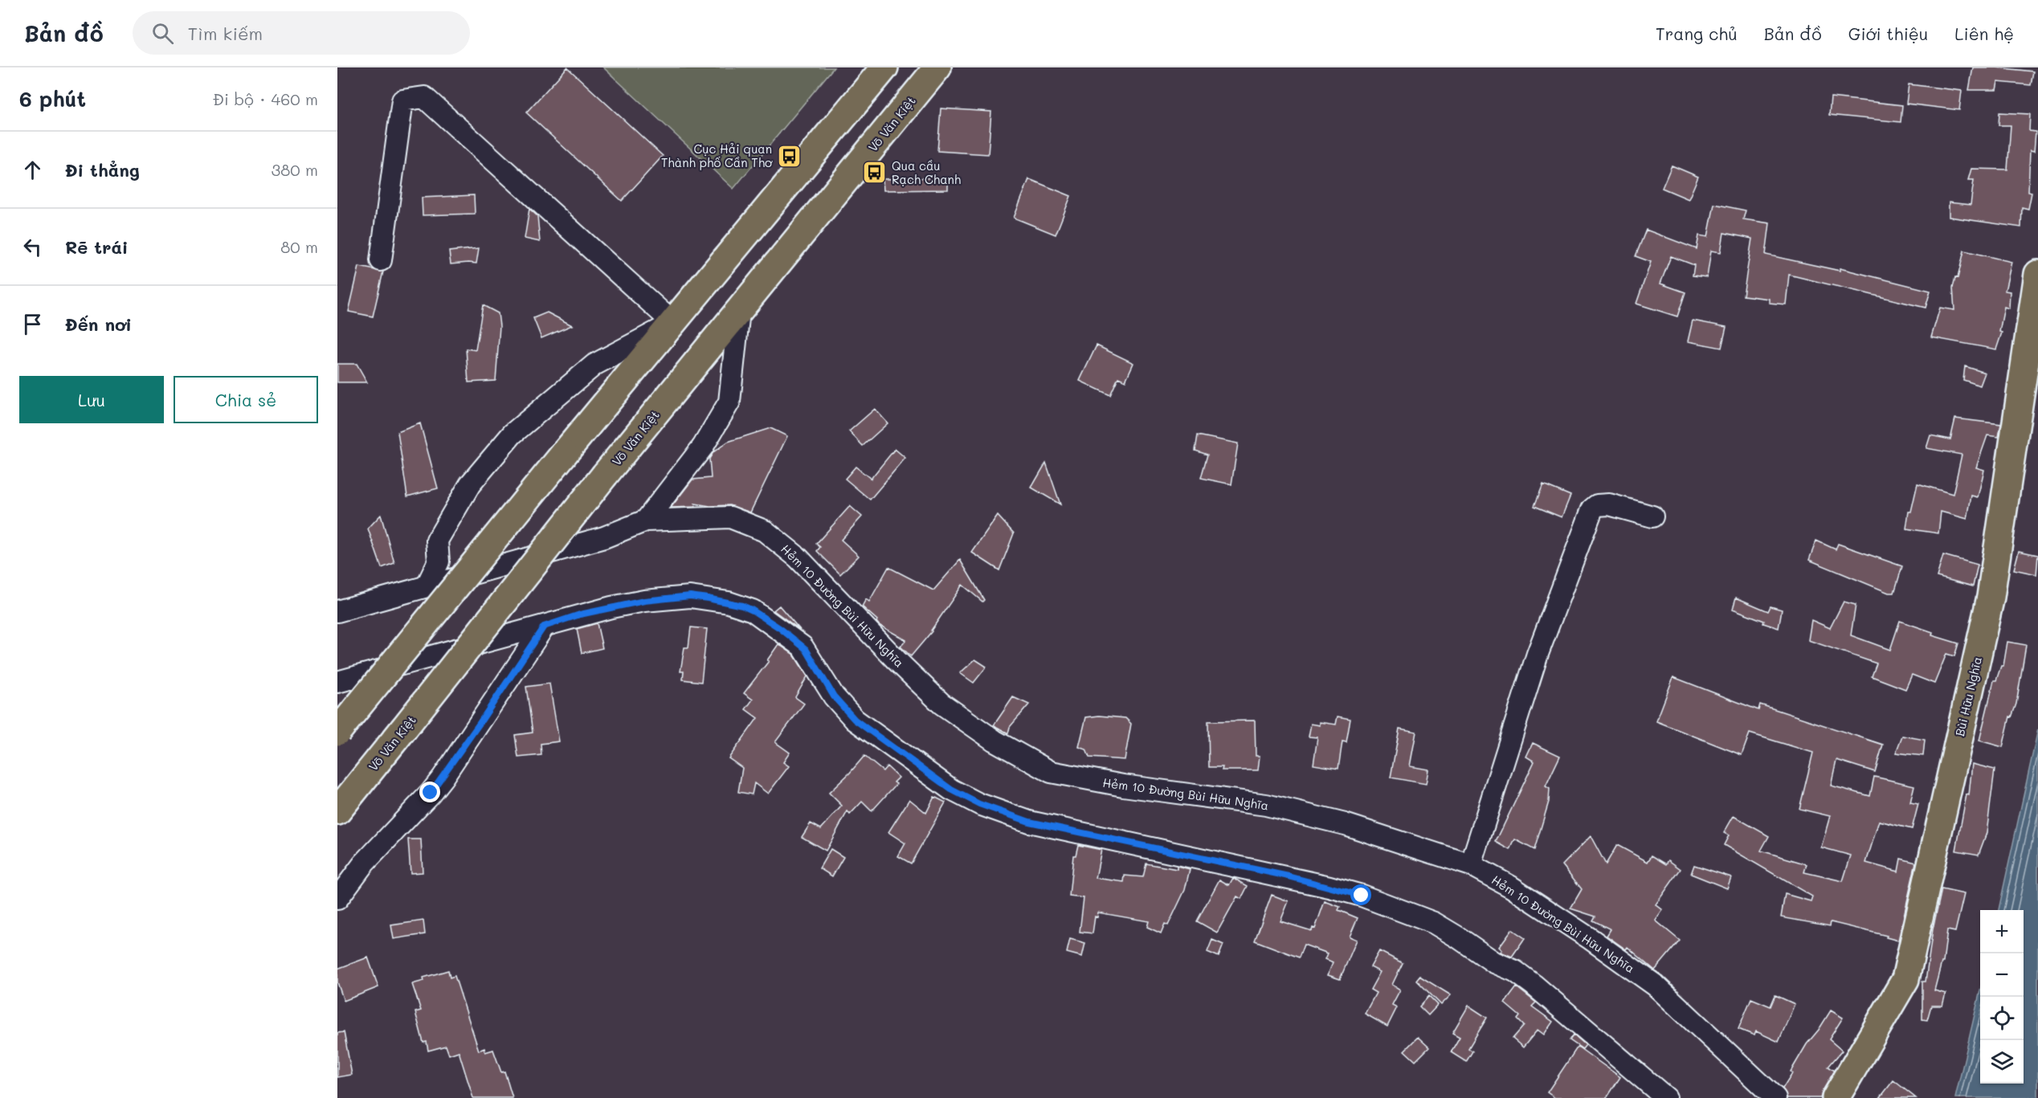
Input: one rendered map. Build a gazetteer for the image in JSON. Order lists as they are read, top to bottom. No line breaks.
{"streets":{"main road":["Võ Văn Kiệt","Bùi Hữu Nghĩa"],"street":["Hẻm 10 Đường Bùi Hữu Nghĩa"]},"places":{"bus stop":["Cục Hải quan Thành phố Cần Thơ","Qua cầu Rạch Chanh"]},"page":{"header":"Bản đồ","search":"Tìm kiếm","nav":["Trang chủ","Bản đồ","Giới thiệu","Liên hệ"],"heading":["6 phút","Đi bộ · 460 m"],"list":[["Đi thẳng","380 m"],["Rẽ trái","80 m"],"Đến nơi"],"buttons":["Lưu","Chia sẻ"],"map_buttons":["+","−"]}}
